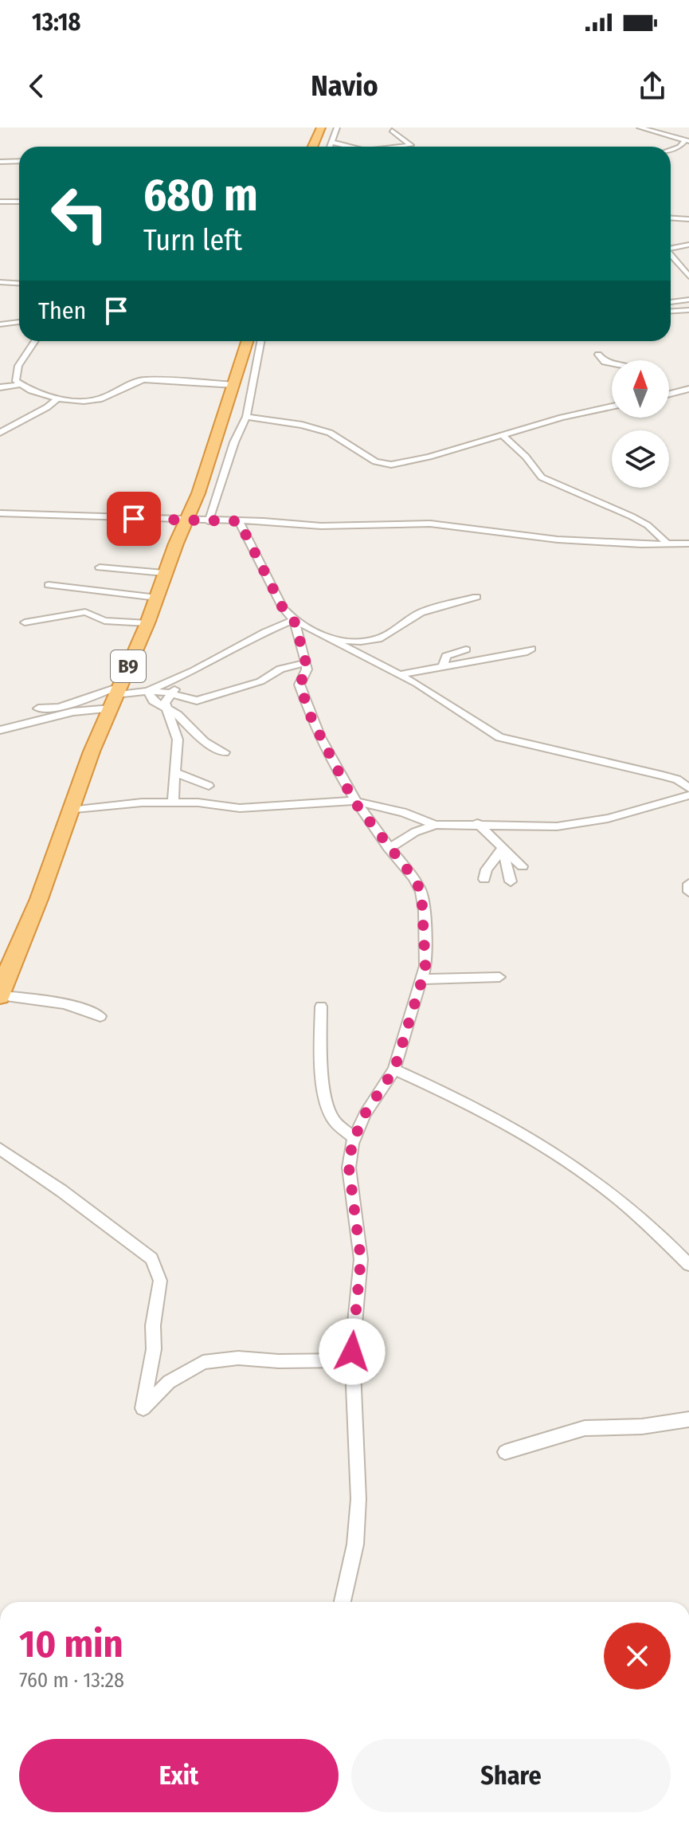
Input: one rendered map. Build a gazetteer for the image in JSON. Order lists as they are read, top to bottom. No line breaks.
{"streets":{"highway":["B9"]},"north":"top","page":{"status":"13:18","header":"Navio","turn":["680 m","Turn left"],"then":"Then","heading":["10 min","760 m · 13:28"],"buttons":["Exit","Share"]}}
